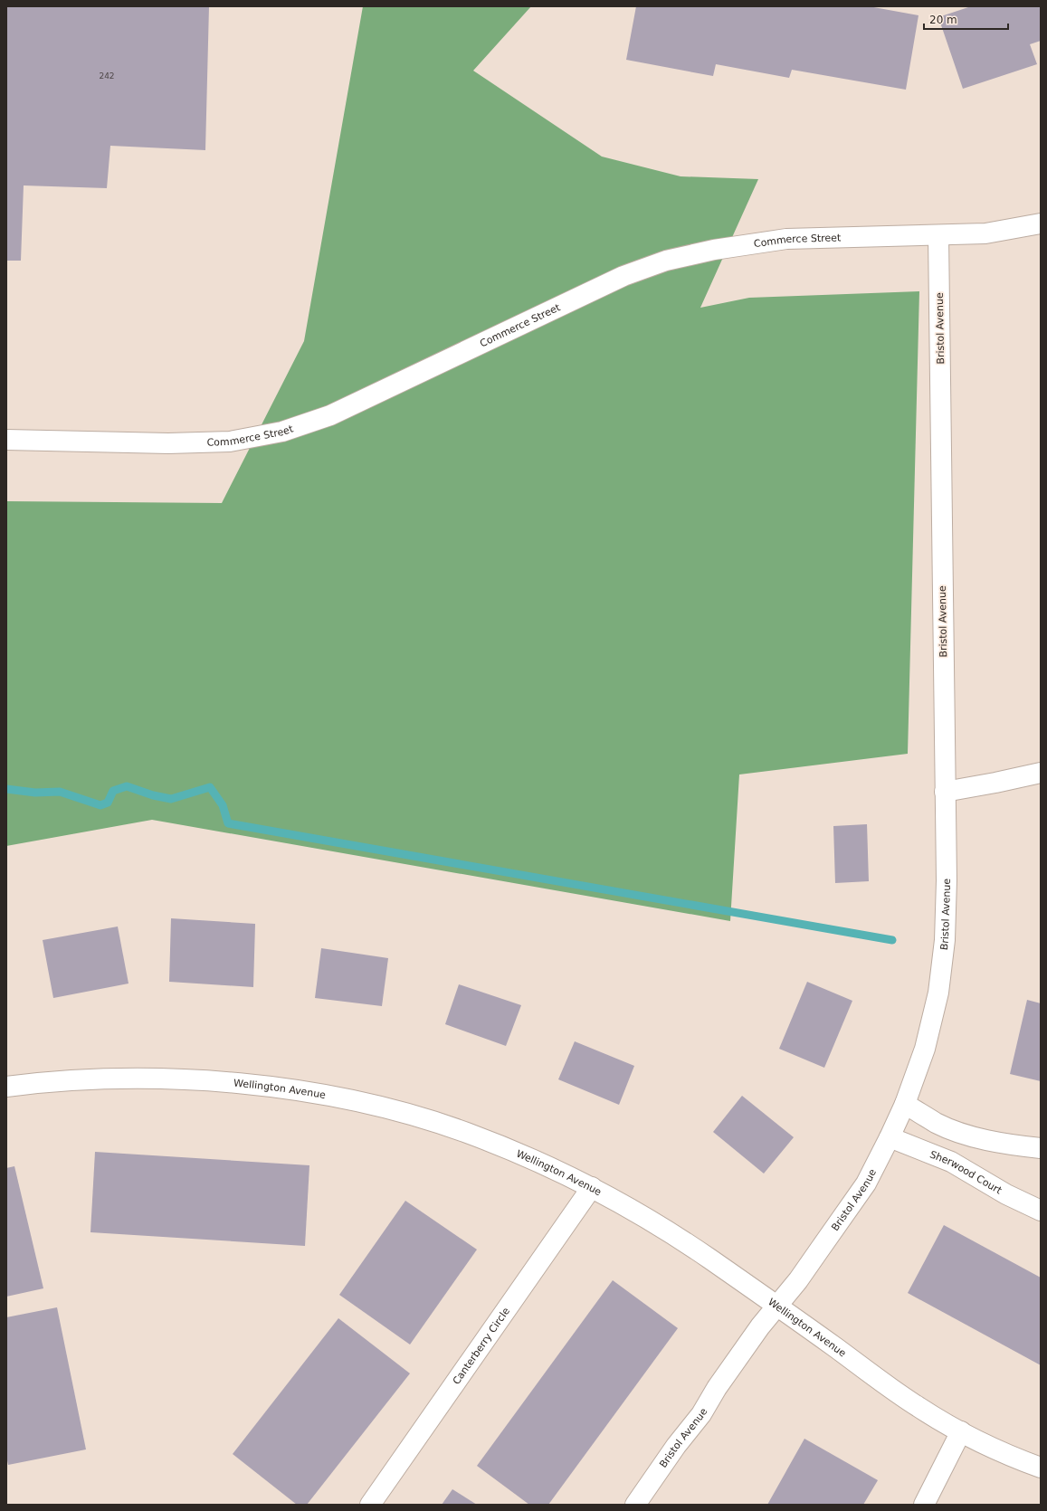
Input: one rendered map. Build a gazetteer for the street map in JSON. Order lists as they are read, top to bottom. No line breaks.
{"streets":{"street":["Commerce Street","Bristol Avenue","Wellington Avenue","Sherwood Court","Canterberry Circle"]},"crossings":[["Commerce Street","Bristol Avenue"],["Bristol Avenue","Wellington Avenue"],["Bristol Avenue","Sherwood Court"],["Wellington Avenue","Canterberry Circle"]],"house_numbers":["242"],"scale_bar":"20 m"}
